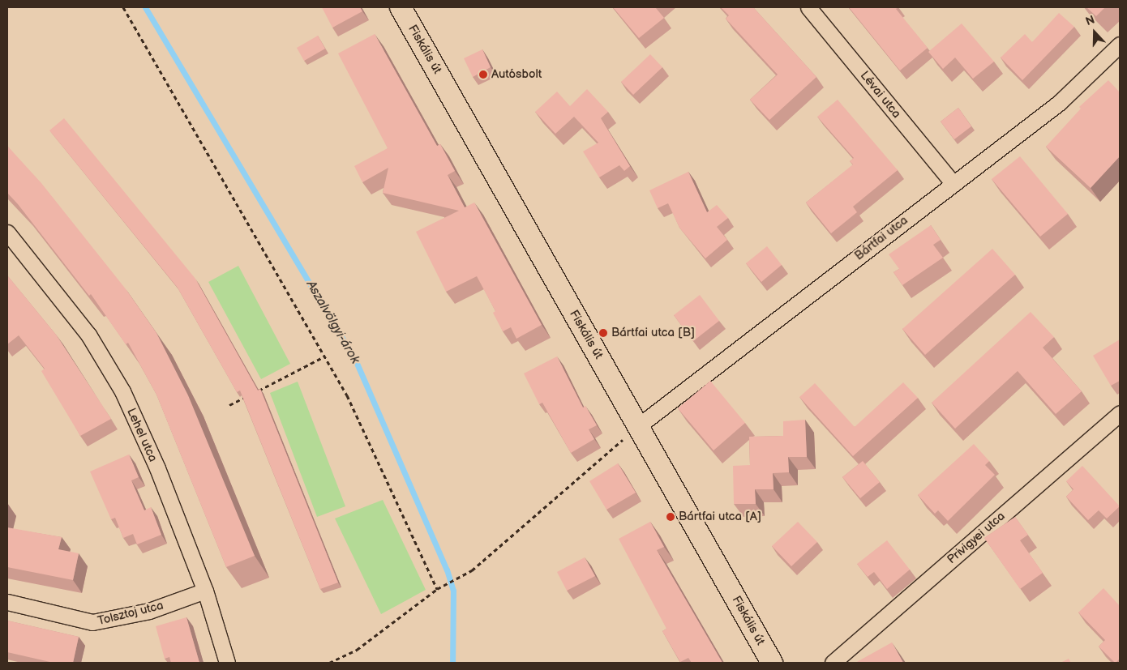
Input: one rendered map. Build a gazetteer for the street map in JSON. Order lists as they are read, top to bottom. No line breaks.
{"streets":{"street":["Fiskális út","Lévai utca","Bártfai utca","Lehel utca","Privigyei utca","Tolsztoj utca"]},"crossings":[["Fiskális út","Bártfai utca"],["Lévai utca","Bártfai utca"],["Lehel utca","Tolsztoj utca"]],"water":["Aszalvölgyi-árok"],"places":["Autósbolt","Bártfai utca [B]","Bártfai utca [A]"],"north":"top"}
